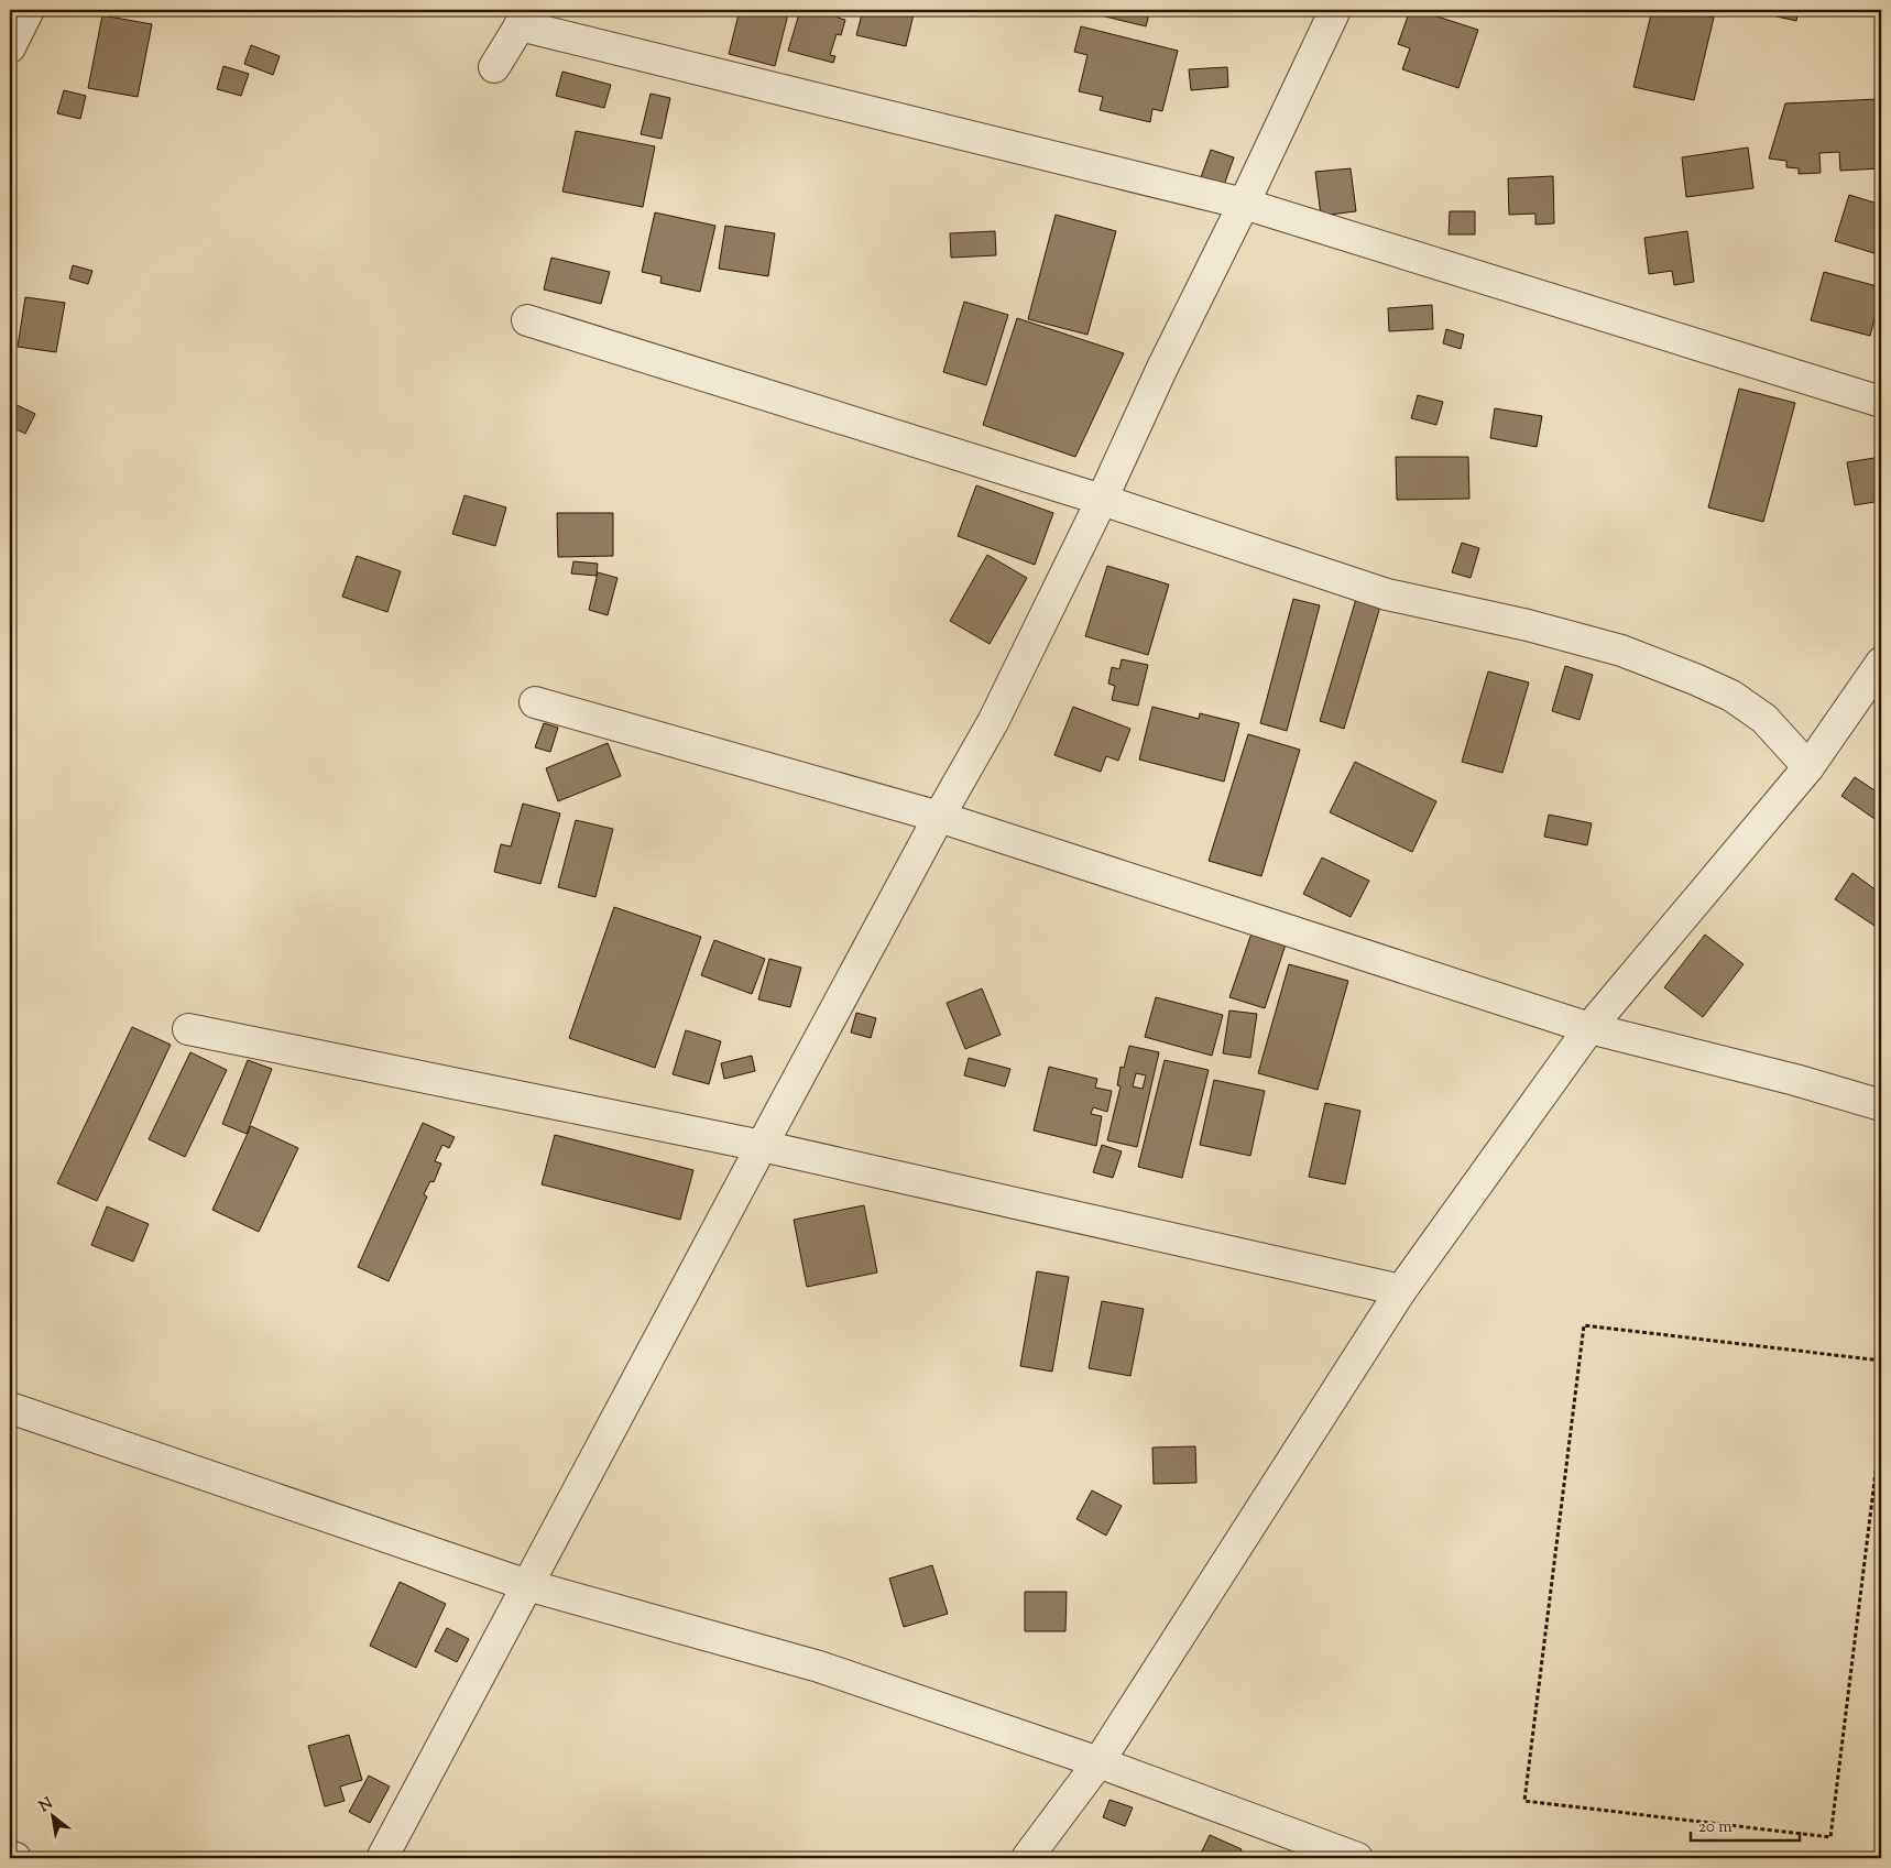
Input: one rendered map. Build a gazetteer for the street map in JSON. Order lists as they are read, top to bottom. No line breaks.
{"scale_bar":"20 m","north":"top left"}
